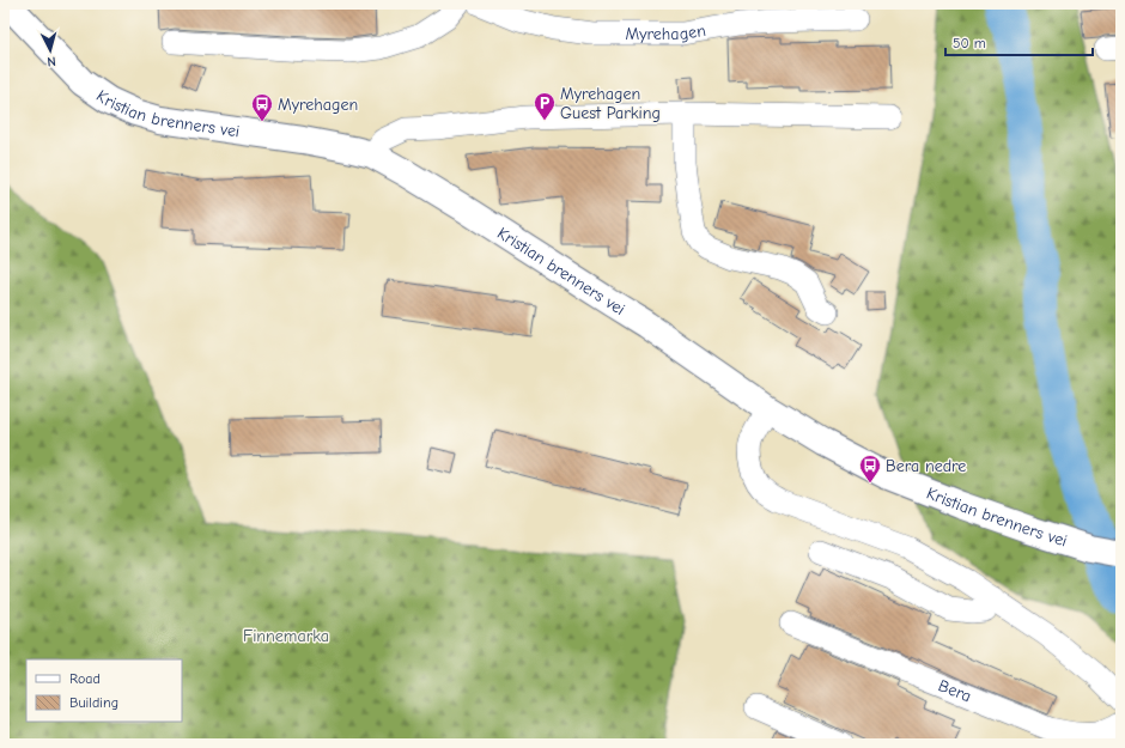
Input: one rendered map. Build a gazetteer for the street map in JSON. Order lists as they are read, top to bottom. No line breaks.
{"streets":{"main road":["Kristian brenners vei"],"street":["Myrehagen","Bera"]},"parks":["Finnemarka"],"places":{"parking":["Myrehagen Guest Parking"],"bus stop":["Myrehagen","Bera nedre"]},"legend":["Road","Building"],"scale_bar":"50 m","north":"bottom"}
